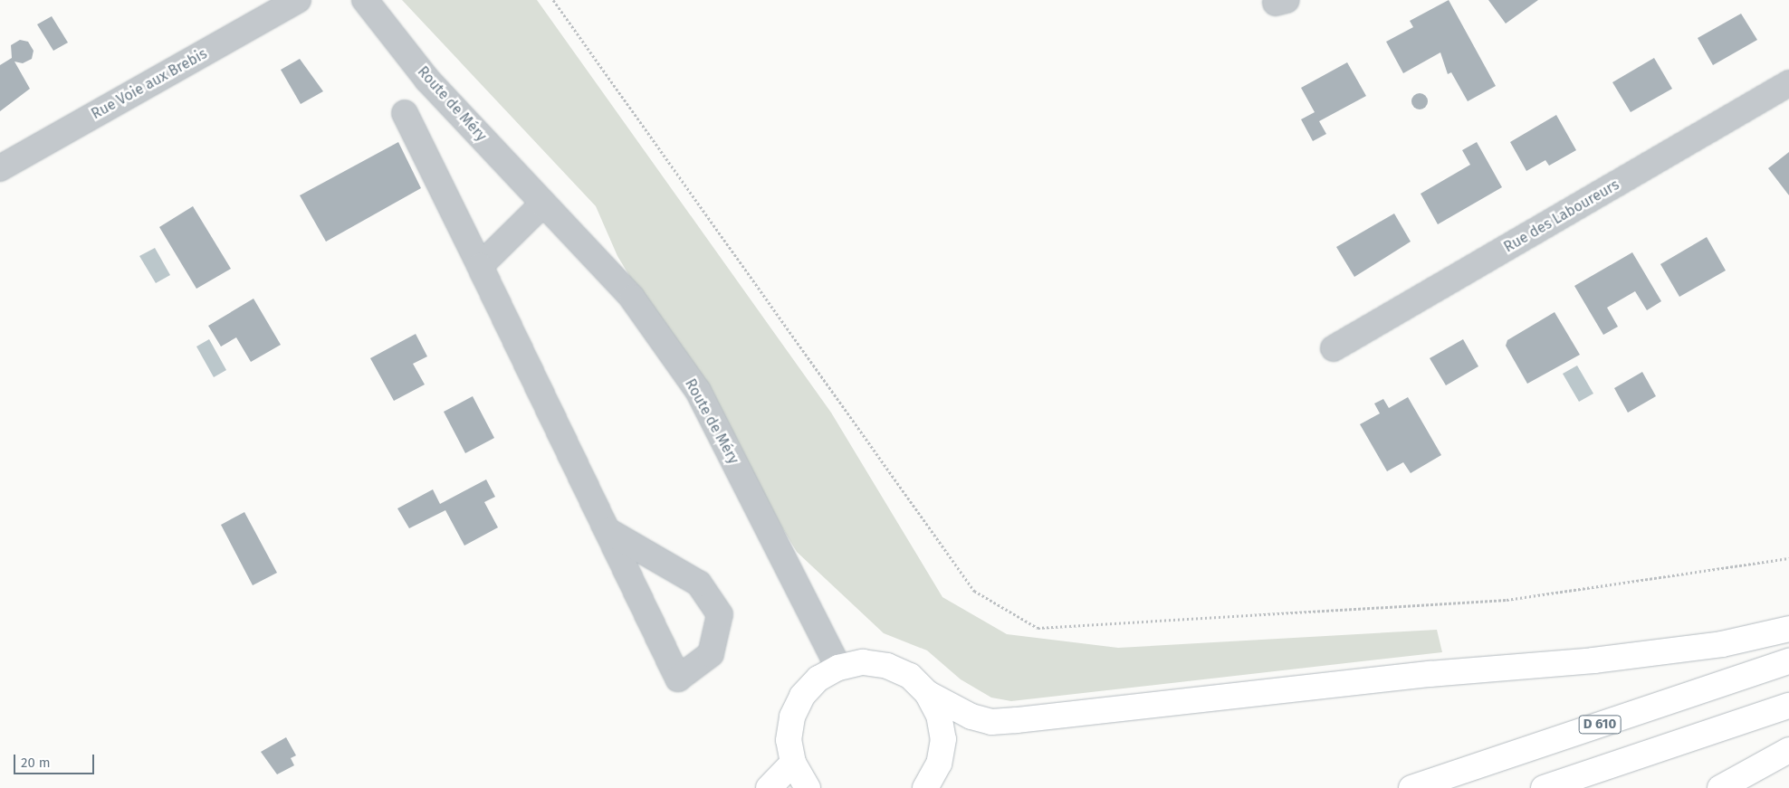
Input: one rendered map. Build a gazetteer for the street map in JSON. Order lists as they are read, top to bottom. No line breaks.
{"streets":{"main road":["D 610"],"street":["Rue Voie aux Brebis","Route de Méry","Rue des Laboureurs"]},"scale_bar":"20 m"}
